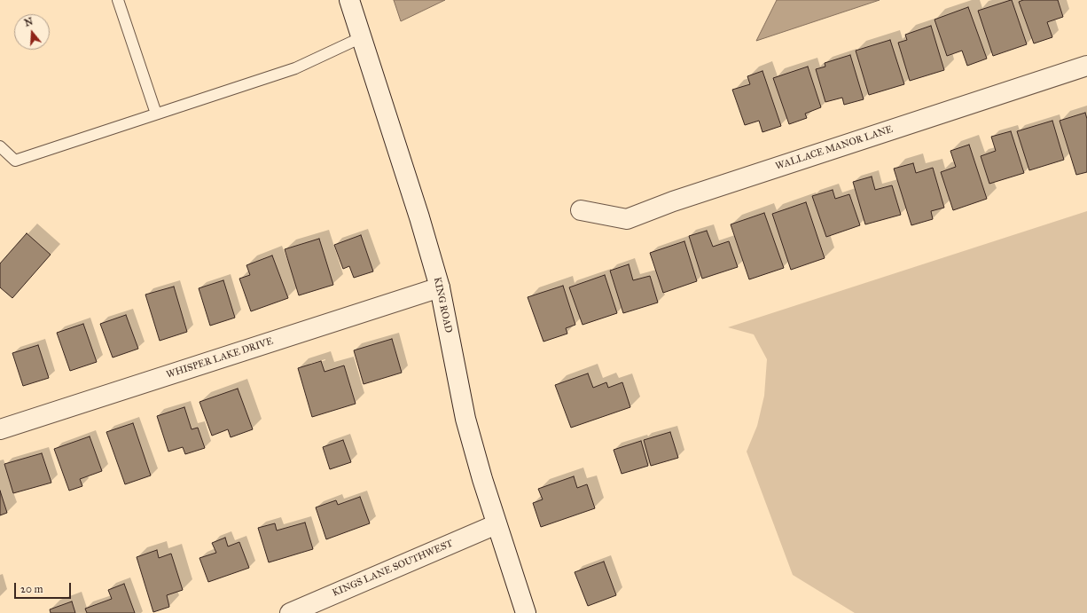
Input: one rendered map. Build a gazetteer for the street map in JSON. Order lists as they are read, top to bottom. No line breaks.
{"streets":{"street":["WALLACE MANOR LANE","KING ROAD","WHISPER LAKE DRIVE","KINGS LANE SOUTHWEST"]},"crossings":[["KING ROAD","WHISPER LAKE DRIVE"],["KING ROAD","KINGS LANE SOUTHWEST"]],"scale_bar":"20 m","north":"top"}
